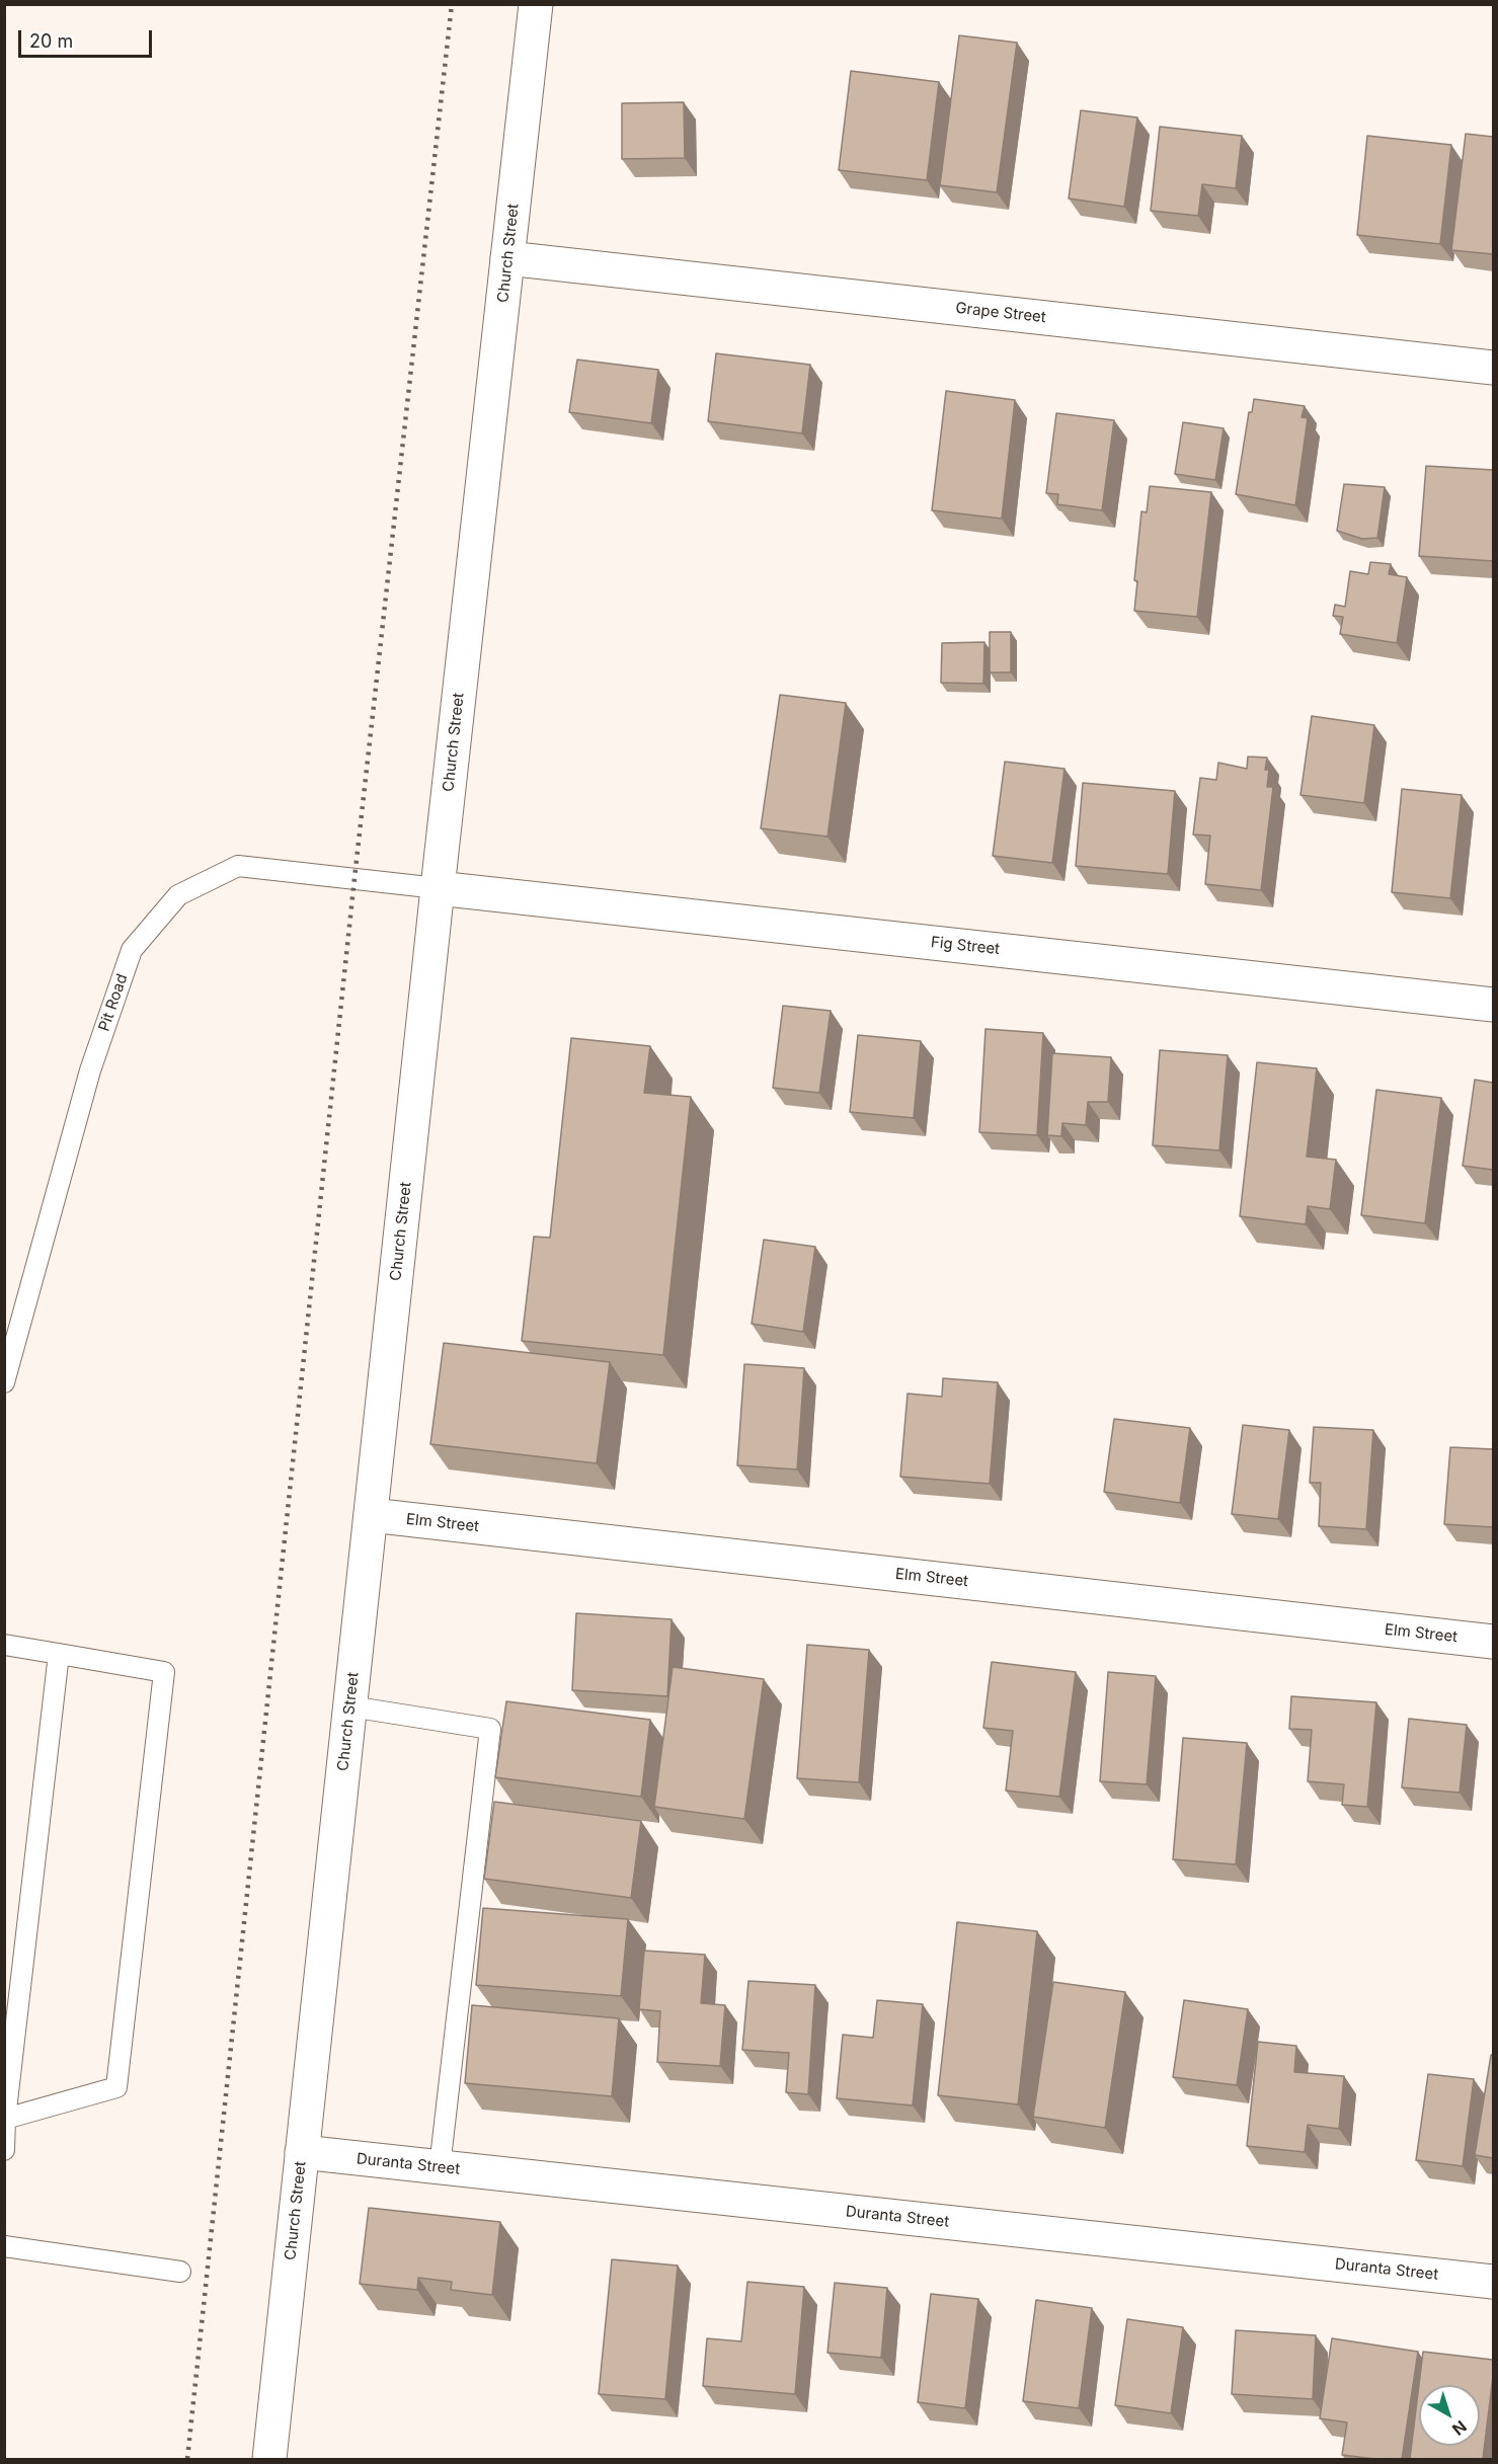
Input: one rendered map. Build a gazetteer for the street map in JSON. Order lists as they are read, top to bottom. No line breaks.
{"streets":{"street":["Church Street","Grape Street","Fig Street","Elm Street","Duranta Street"],"lane":["Pit Road"]},"crossings":[["Church Street","Grape Street"],["Church Street","Fig Street"],["Church Street","Pit Road"],["Church Street","Elm Street"],["Church Street","Duranta Street"],["Fig Street","Pit Road"]],"scale_bar":"20 m","north":"bottom right"}
